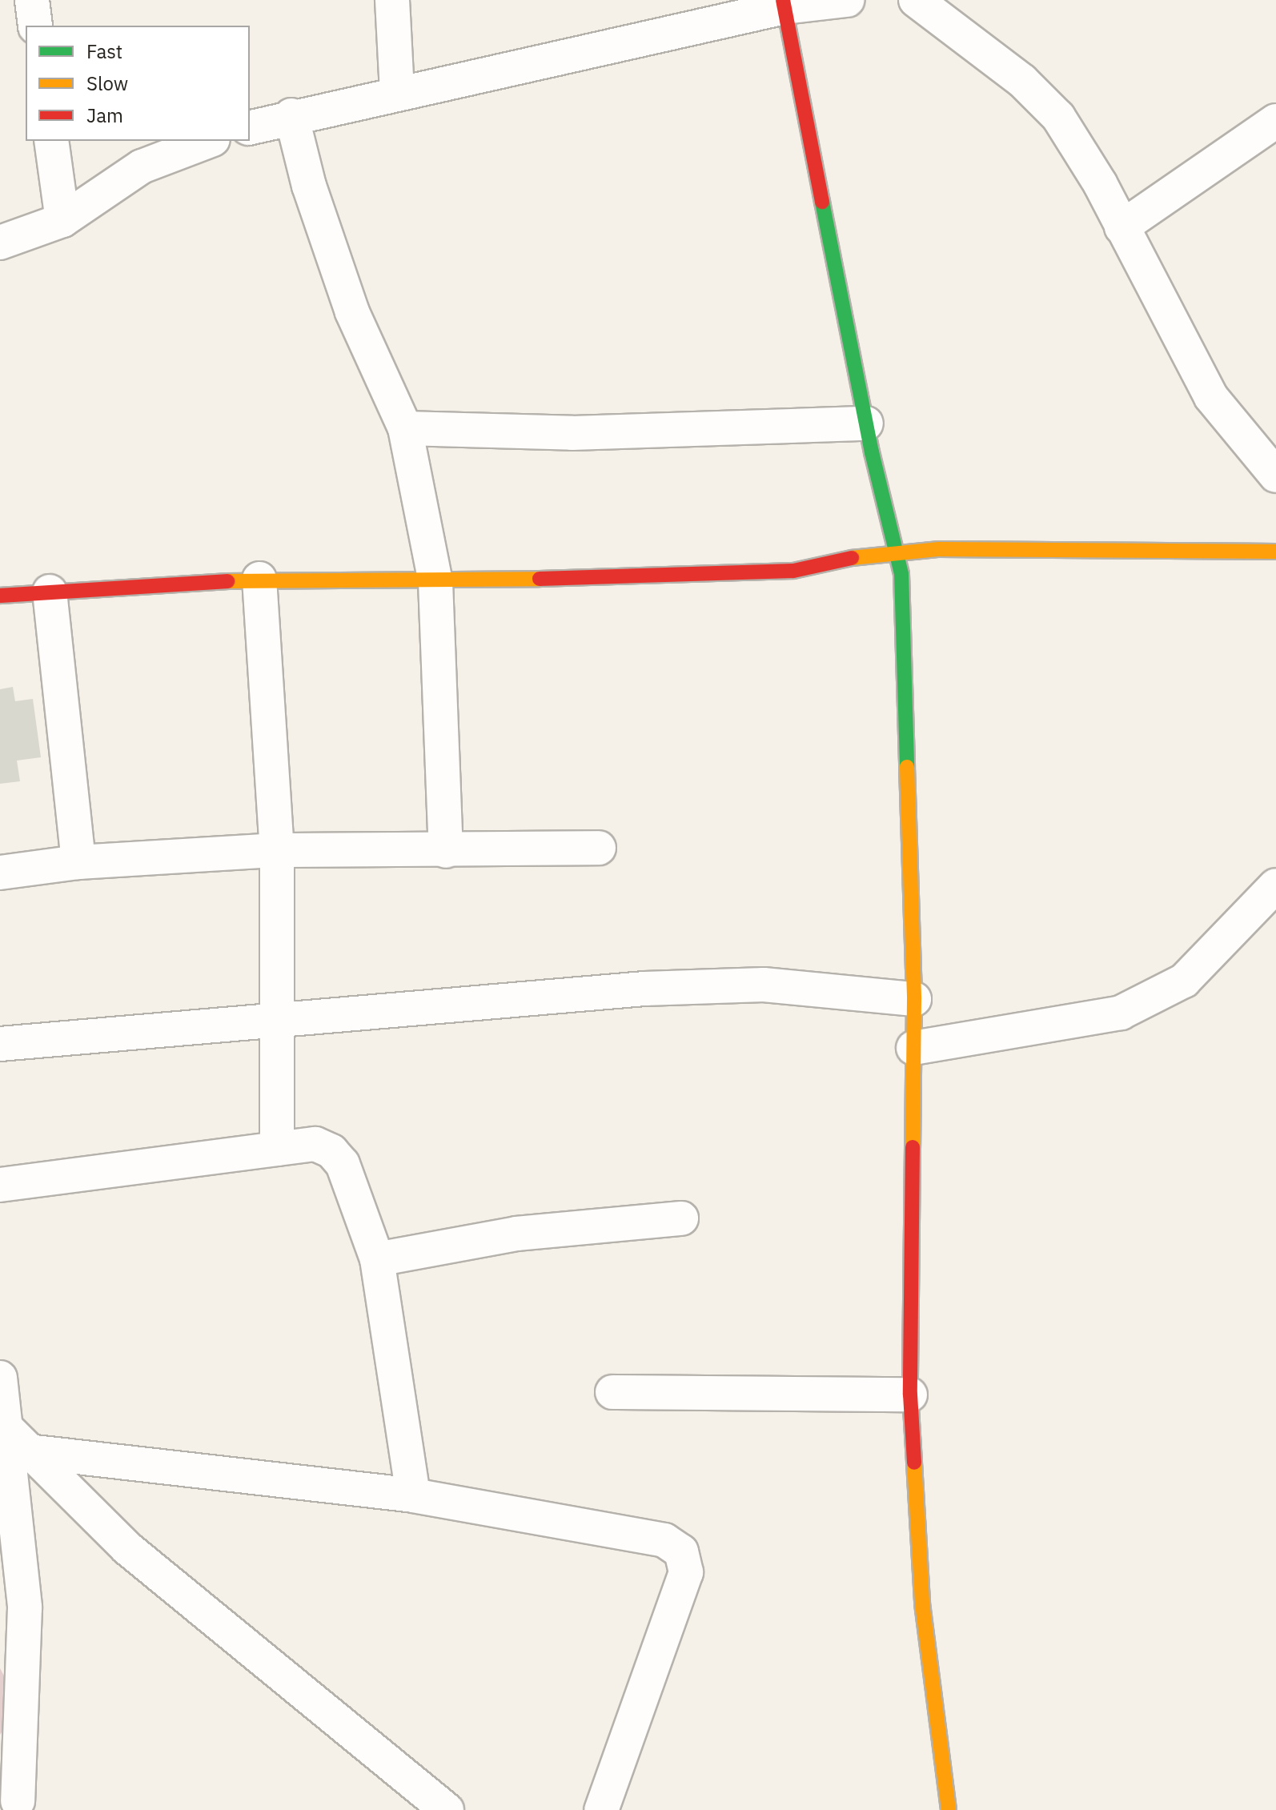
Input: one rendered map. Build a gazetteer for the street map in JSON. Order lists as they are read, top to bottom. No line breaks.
{"legend":["Fast","Slow","Jam"]}
